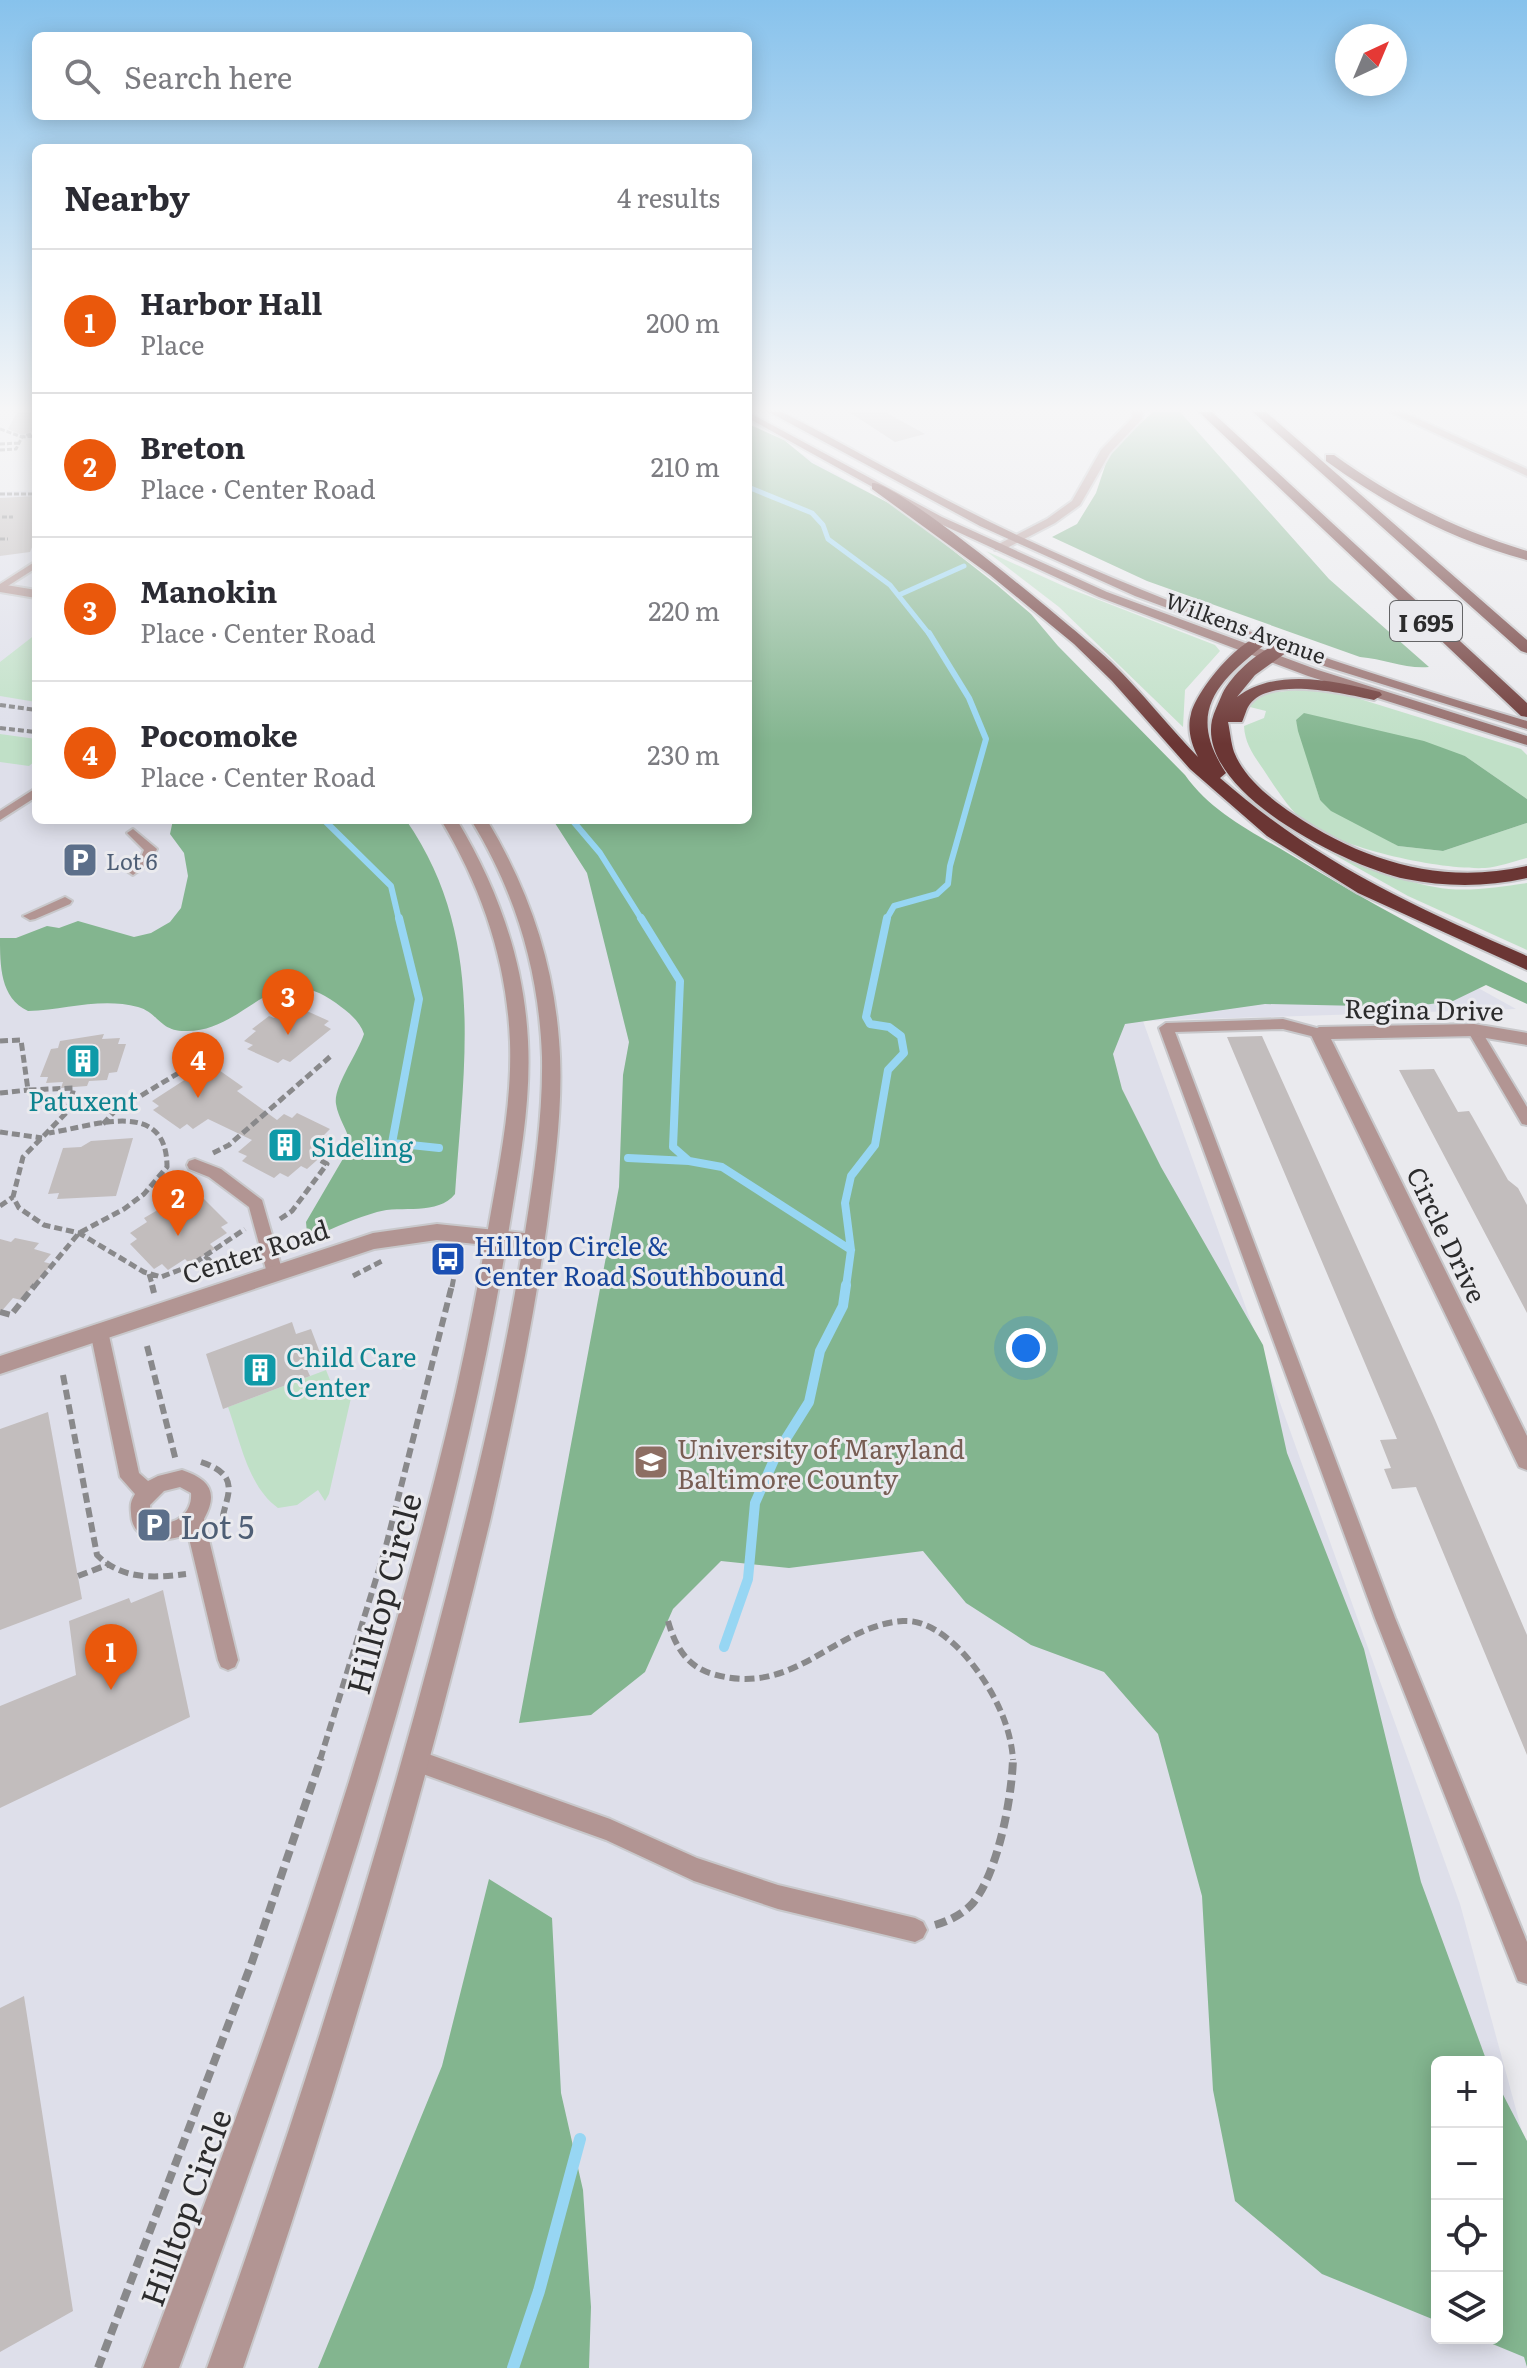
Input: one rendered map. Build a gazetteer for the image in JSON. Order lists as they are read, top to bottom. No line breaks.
{"streets":{"highway":["I 695"],"main road":["Wilkens Avenue"],"street":["Regina Drive","Circle Drive","Center Road","Hilltop Circle"]},"crossings":[["Regina Drive","Circle Drive"],["Center Road","Hilltop Circle"]],"places":{"parking":["Lot 6","Lot 5"],"building":["Patuxent","Sideling","Child Care Center"],"bus stop":["Hilltop Circle & Center Road Southbound"],"school or university":["University of Maryland Baltimore County"]},"north":"top right","page":{"search":"Search here","heading":["Nearby","4 results"],"list":[{"mark":"1","name":"Harbor Hall","note":"Place","value":"200 m"},{"mark":"2","name":"Breton","note":"Place · Center Road","value":"210 m"},{"mark":"3","name":"Manokin","note":"Place · Center Road","value":"220 m"},{"mark":"4","name":"Pocomoke","note":"Place · Center Road","value":"230 m"}],"pins":["3","4","2","1"],"map_buttons":["+","−"]}}
